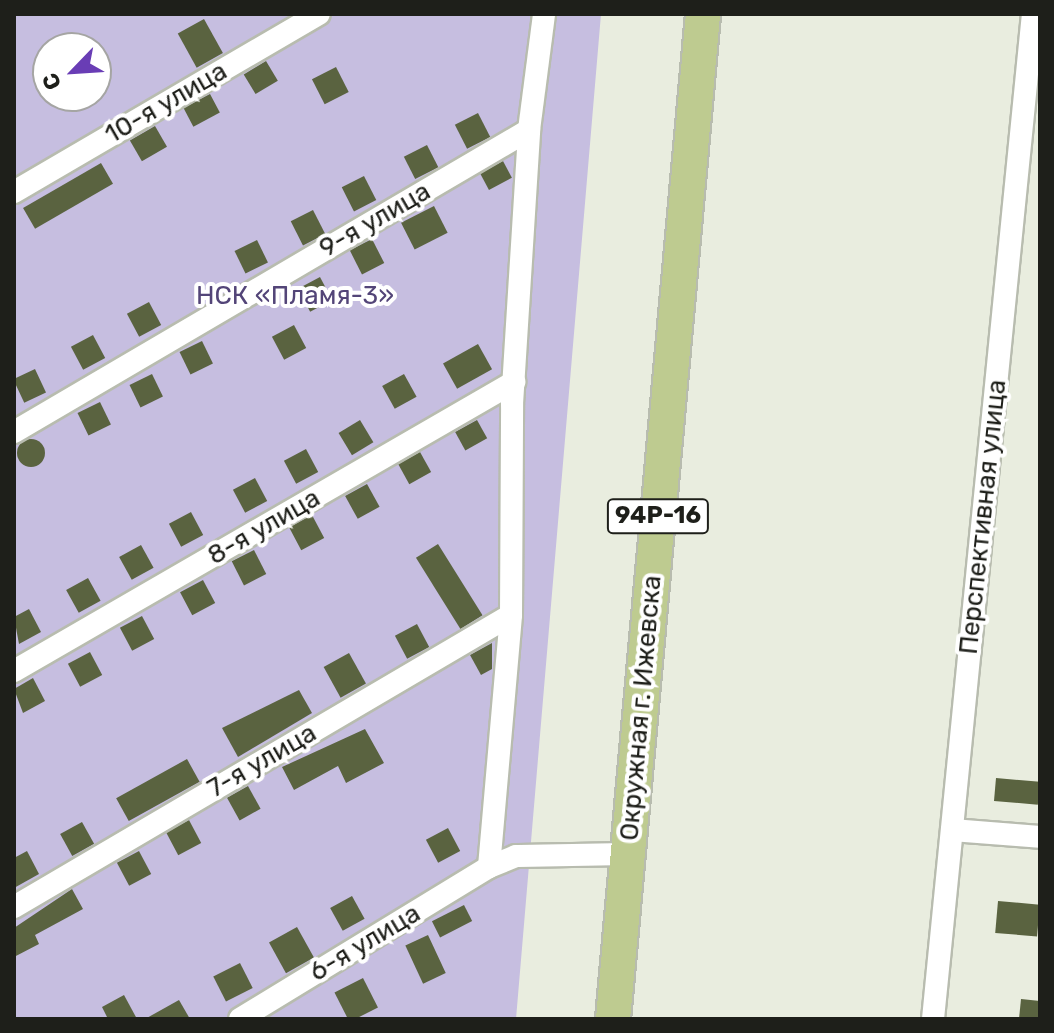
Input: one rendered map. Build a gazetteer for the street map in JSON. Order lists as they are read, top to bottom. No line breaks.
{"streets":{"main road":["94Р-16","Окружная г. Ижевска"],"street":["10-я улица","9-я улица","Перспективная улица","8-я улица","7-я улица","6-я улица"]},"crossings":[["Окружная г. Ижевска","6-я улица"]],"parks":["НСК «Пламя-3»"],"north":"bottom left"}
